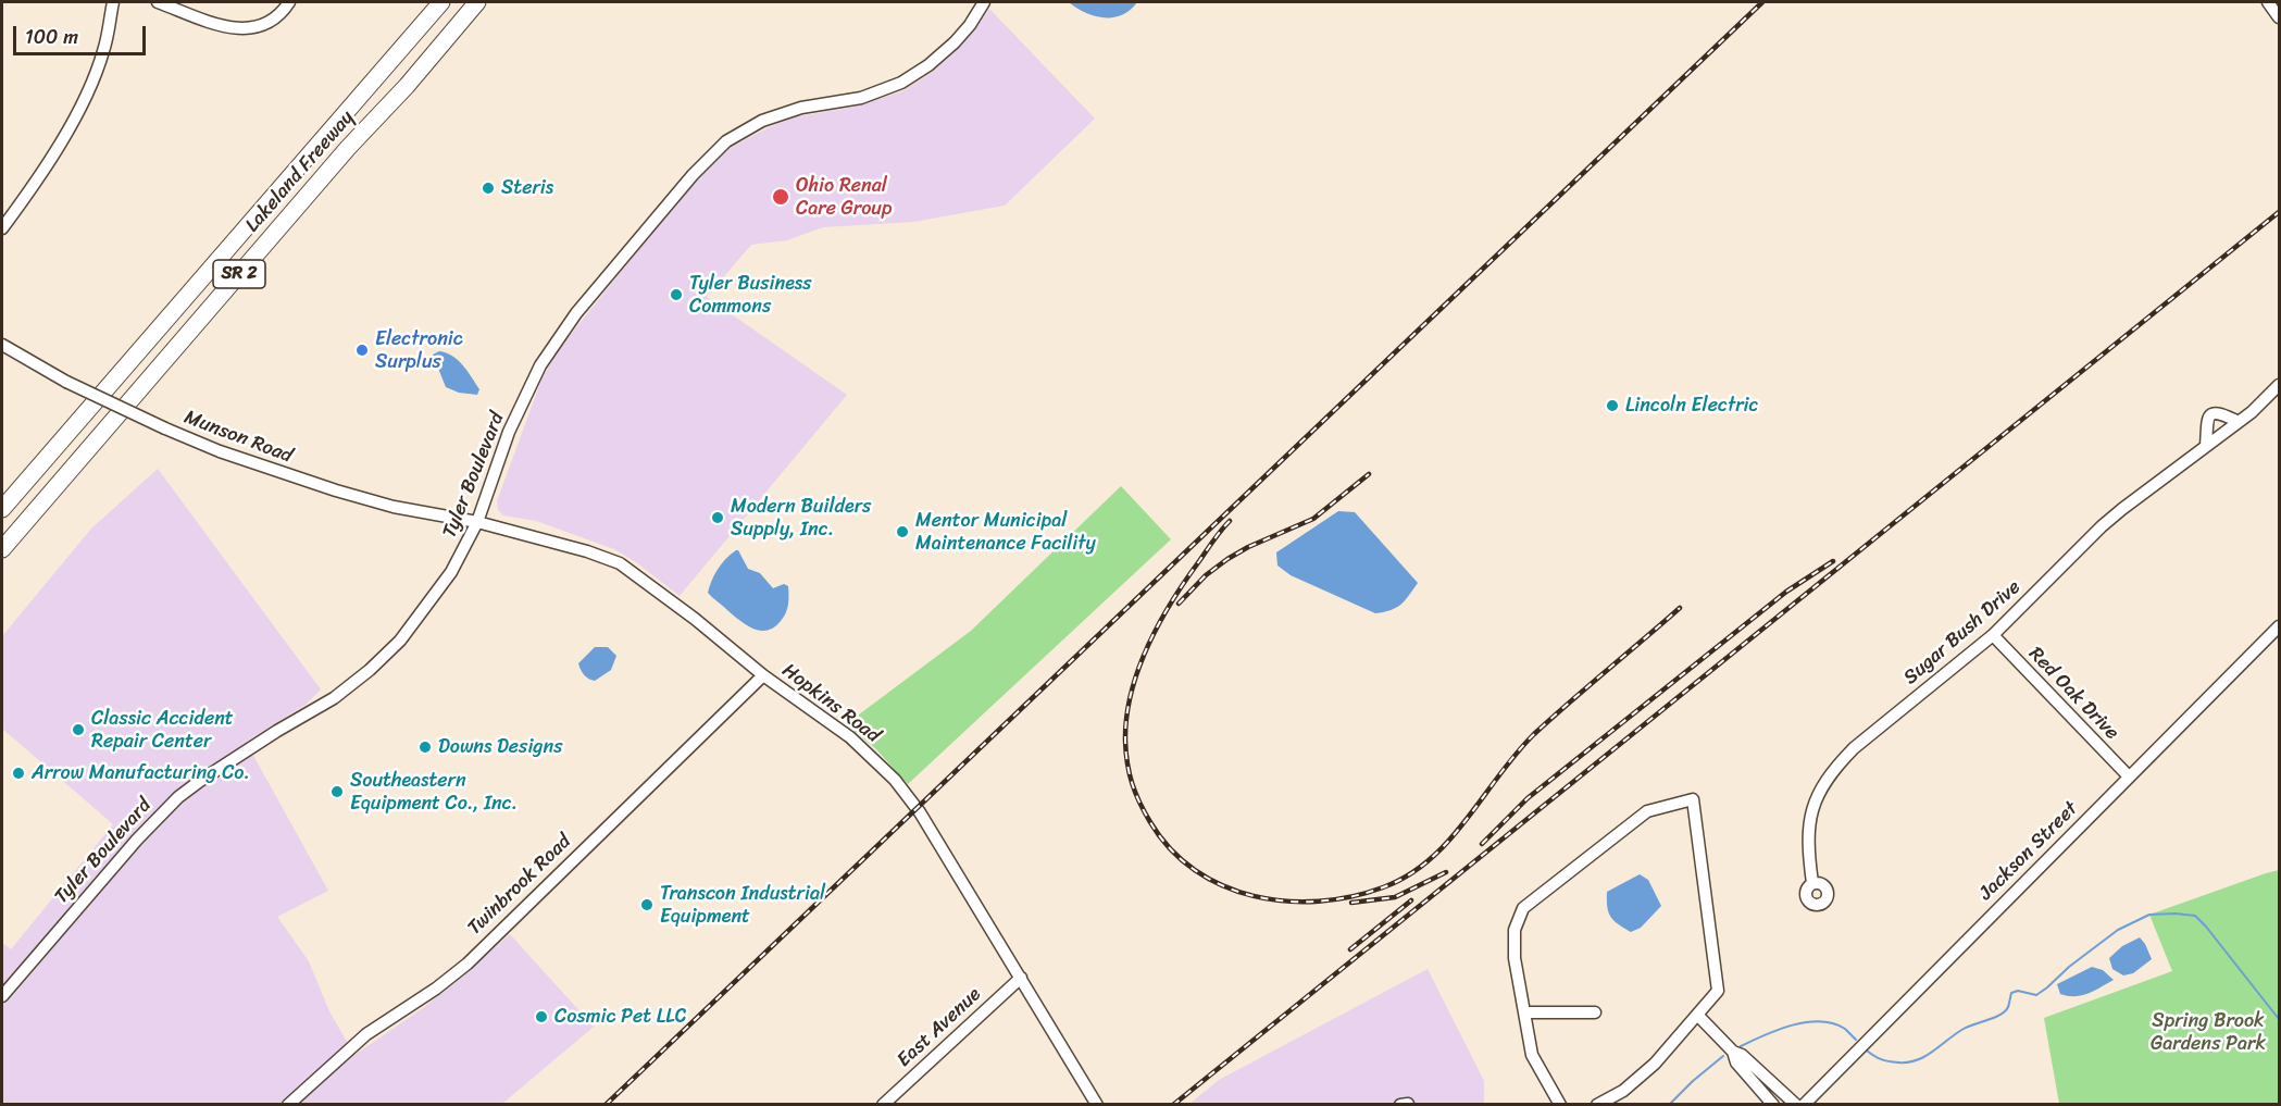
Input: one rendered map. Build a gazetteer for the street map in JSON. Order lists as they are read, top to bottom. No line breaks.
{"streets":{"highway":["Lakeland Freeway","SR 2"],"street":["Munson Road","Tyler Boulevard","Sugar Bush Drive","Red Oak Drive","Hopkins Road","Jackson Street","Twinbrook Road","East Avenue"]},"crossings":[["Munson Road","Tyler Boulevard"],["Munson Road","Hopkins Road"],["Tyler Boulevard","Hopkins Road"],["Sugar Bush Drive","Red Oak Drive"],["Red Oak Drive","Jackson Street"],["Hopkins Road","Twinbrook Road"],["Hopkins Road","East Avenue"]],"parks":["Spring Brook Gardens Park"],"places":["Steris","Ohio Renal Care Group","Tyler Business Commons","Electronic Surplus","Lincoln Electric","Modern Builders Supply, Inc.","Mentor Municipal Maintenance Facility","Classic Accident Repair Center","Downs Designs","Arrow Manufacturing Co.","Southeastern Equipment Co., Inc.","Transcon Industrial Equipment","Cosmic Pet LLC"],"scale_bar":"100 m"}
